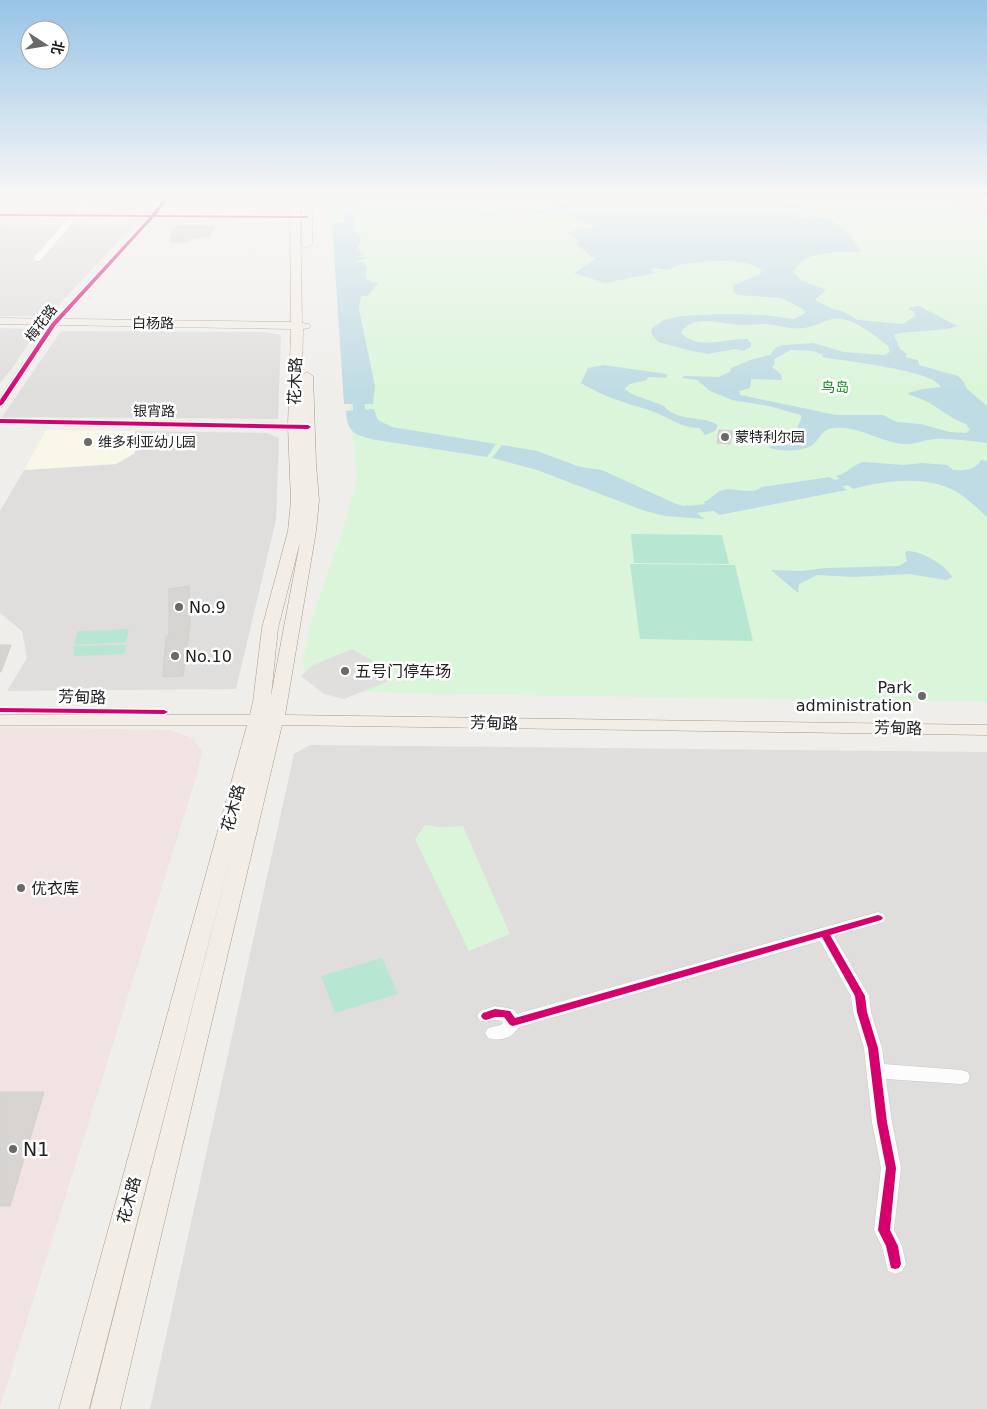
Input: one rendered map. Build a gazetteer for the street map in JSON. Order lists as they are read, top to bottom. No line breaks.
{"streets":{"main road":["白杨路","花木路","芳甸路"],"street":["梅花路","银宵路"]},"crossings":[["梅花路","白杨路"],["白杨路","花木路"],["花木路","银宵路"],["花木路","芳甸路"]],"parks":["鸟岛"],"places":["蒙特利尔园","维多利亚幼儿园","No.9","No.10","五号门停车场","Park administration","优衣库","N1"],"north":"right"}
